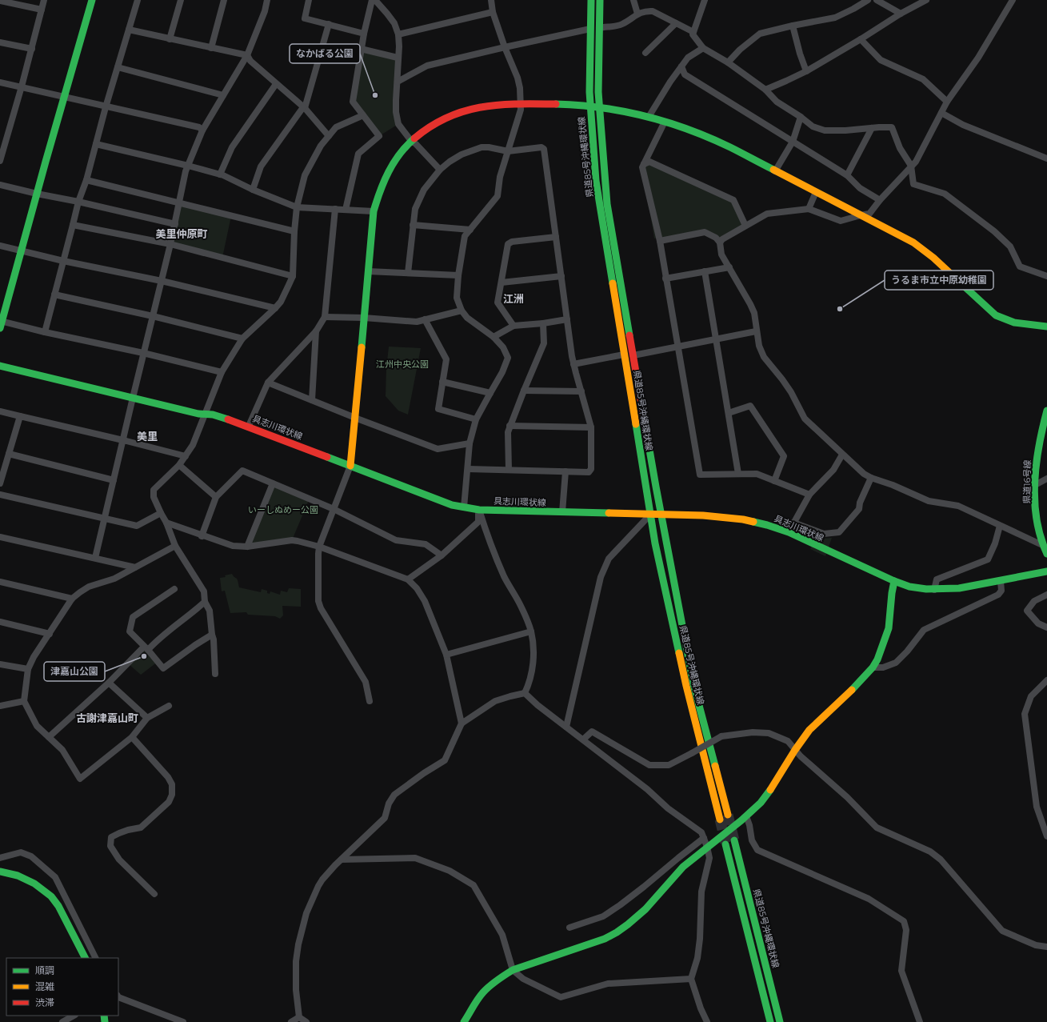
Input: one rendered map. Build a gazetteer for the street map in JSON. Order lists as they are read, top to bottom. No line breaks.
{"streets":{"main road":["県道85号沖縄環状線","具志川環状線","県道16号線"]},"crossings":[["県道85号沖縄環状線","具志川環状線"]],"districts":["美里仲原町","江洲","美里","古謝津嘉山町"],"parks":["江州中央公園","いーしぬめー公園"],"places":["なかばる公園","うるま市立中原幼稚園","津嘉山公園"],"legend":["順調","混雑","渋滞"]}
